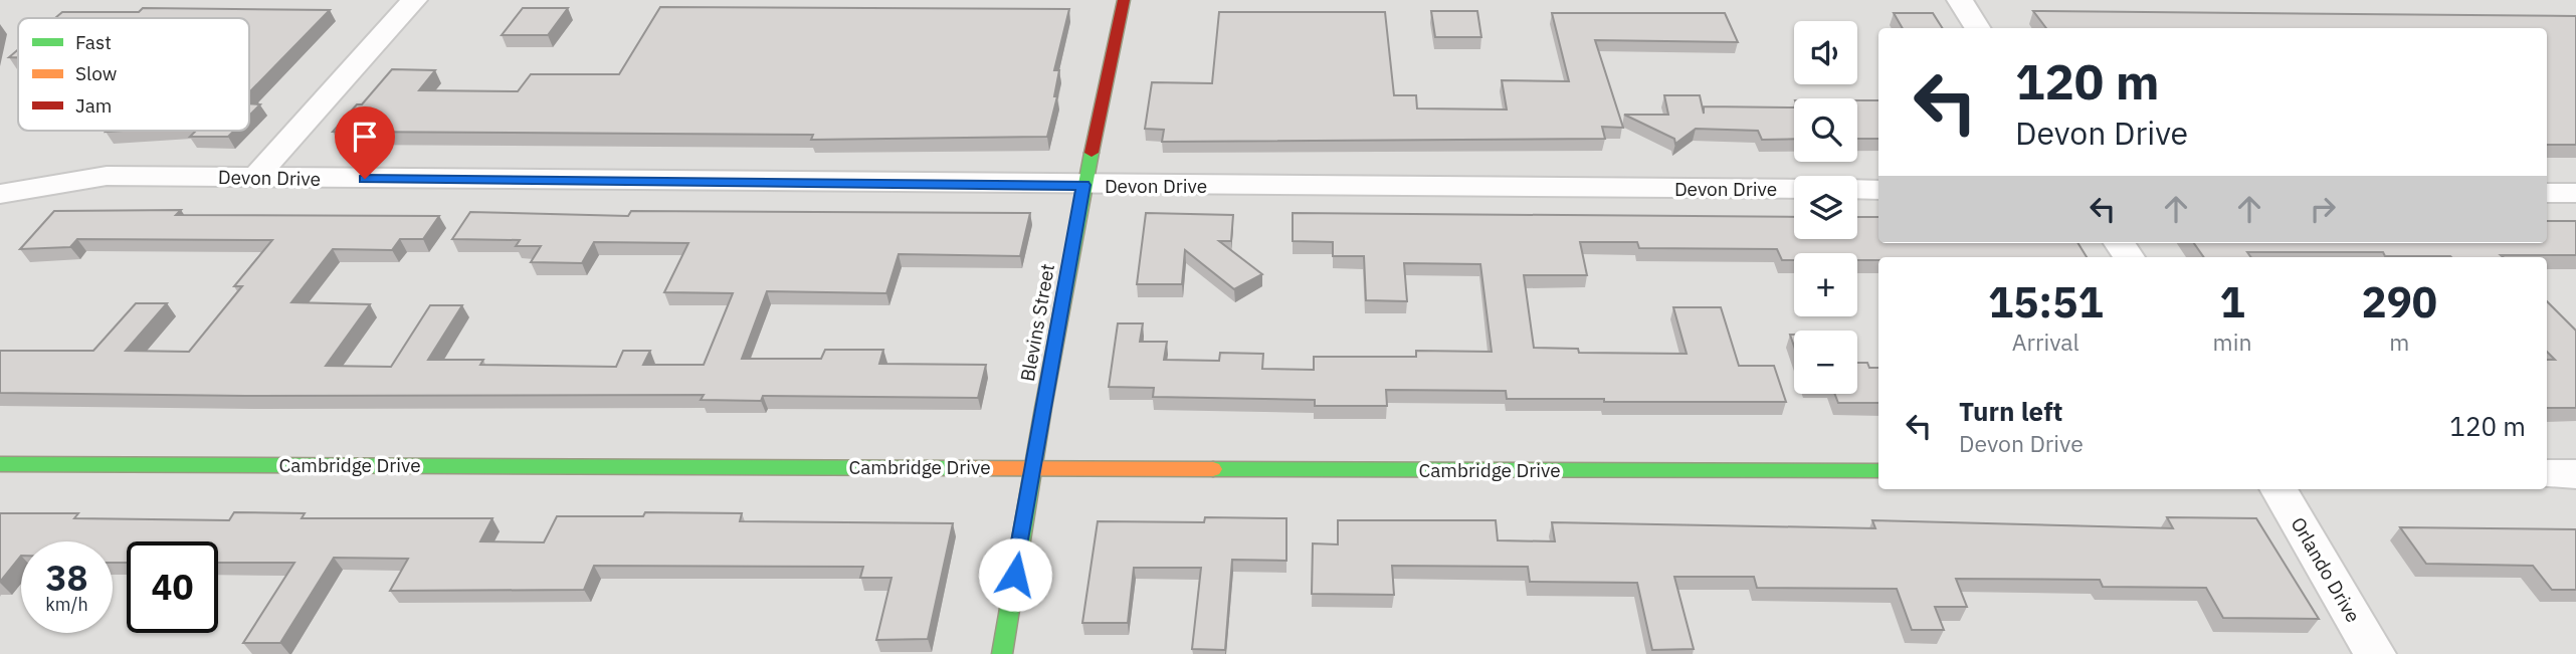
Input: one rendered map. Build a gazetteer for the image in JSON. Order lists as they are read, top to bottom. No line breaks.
{"streets":{"street":["Devon Drive","Blevins Street","Cambridge Drive","Orlando Drive"]},"crossings":[["Devon Drive","Blevins Street"],["Blevins Street","Cambridge Drive"]],"legend":["Fast","Slow","Jam"],"page":{"map_buttons":["+","−"],"turn":["120 m","Devon Drive"],"eta":["15:51","Arrival","1","min","290","m"],"list":[{"name":"Turn left","note":"Devon Drive","value":"120 m"}],"speed":"38 km/h","limit":"40"}}
